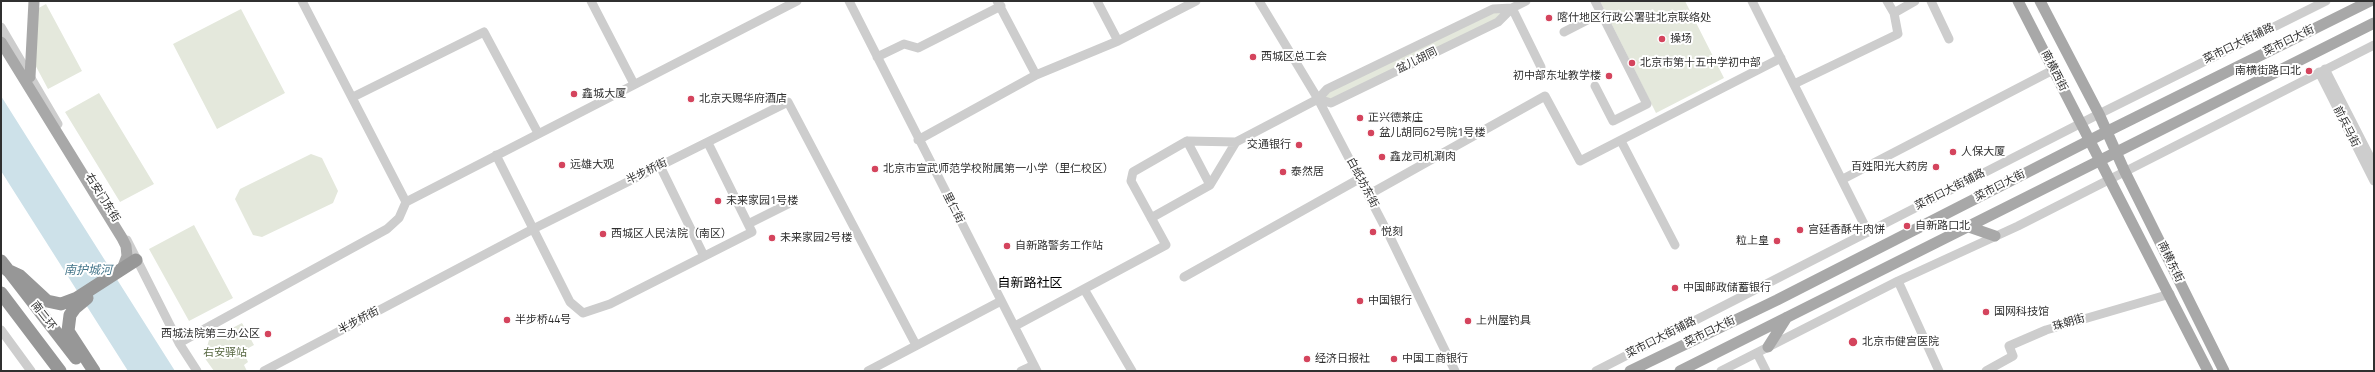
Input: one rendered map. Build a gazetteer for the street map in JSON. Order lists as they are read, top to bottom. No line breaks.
{"streets":{"highway":["南二环"],"main road":["菜市口大街","南横西街","南横东街"],"street":["菜市口大街辅路","盆儿胡同","前兵马街","半步桥街","白纸坊东街","右安门东街","里仁街","珠朝街"]},"crossings":[["菜市口大街","南横西街"],["菜市口大街","南横东街"],["菜市口大街辅路","南横西街"],["盆儿胡同","白纸坊东街"],["南横西街","南横东街"],["南横东街","珠朝街"]],"districts":["自新路社区"],"water":["南护城河"],"parks":["右安驿站"],"places":["喀什地区行政公署驻北京联络处","操场","西城区总工会","北京市第十五中学初中部","南横街路口北","初中部东址教学楼","鑫城大厦","北京天赐华府酒店","正兴德茶庄","盆儿胡同62号院1号楼","交通银行","人保大厦","鑫龙司机涮肉","远雄大观","百姓阳光大药房","北京市宣武师范学校附属第一小学（里仁校区）","泰然居","未来家园1号楼","自新路口北","宫廷香酥牛肉饼","悦刻","西城区人民法院（南区）","未来家园2号楼","粒上皇","自新路警务工作站","中国邮政储蓄银行","中国银行","国网科技馆","半步桥44号","上州屋钓具","西城法院第三办公区","北京市健宫医院","经济日报社","中国工商银行"]}
